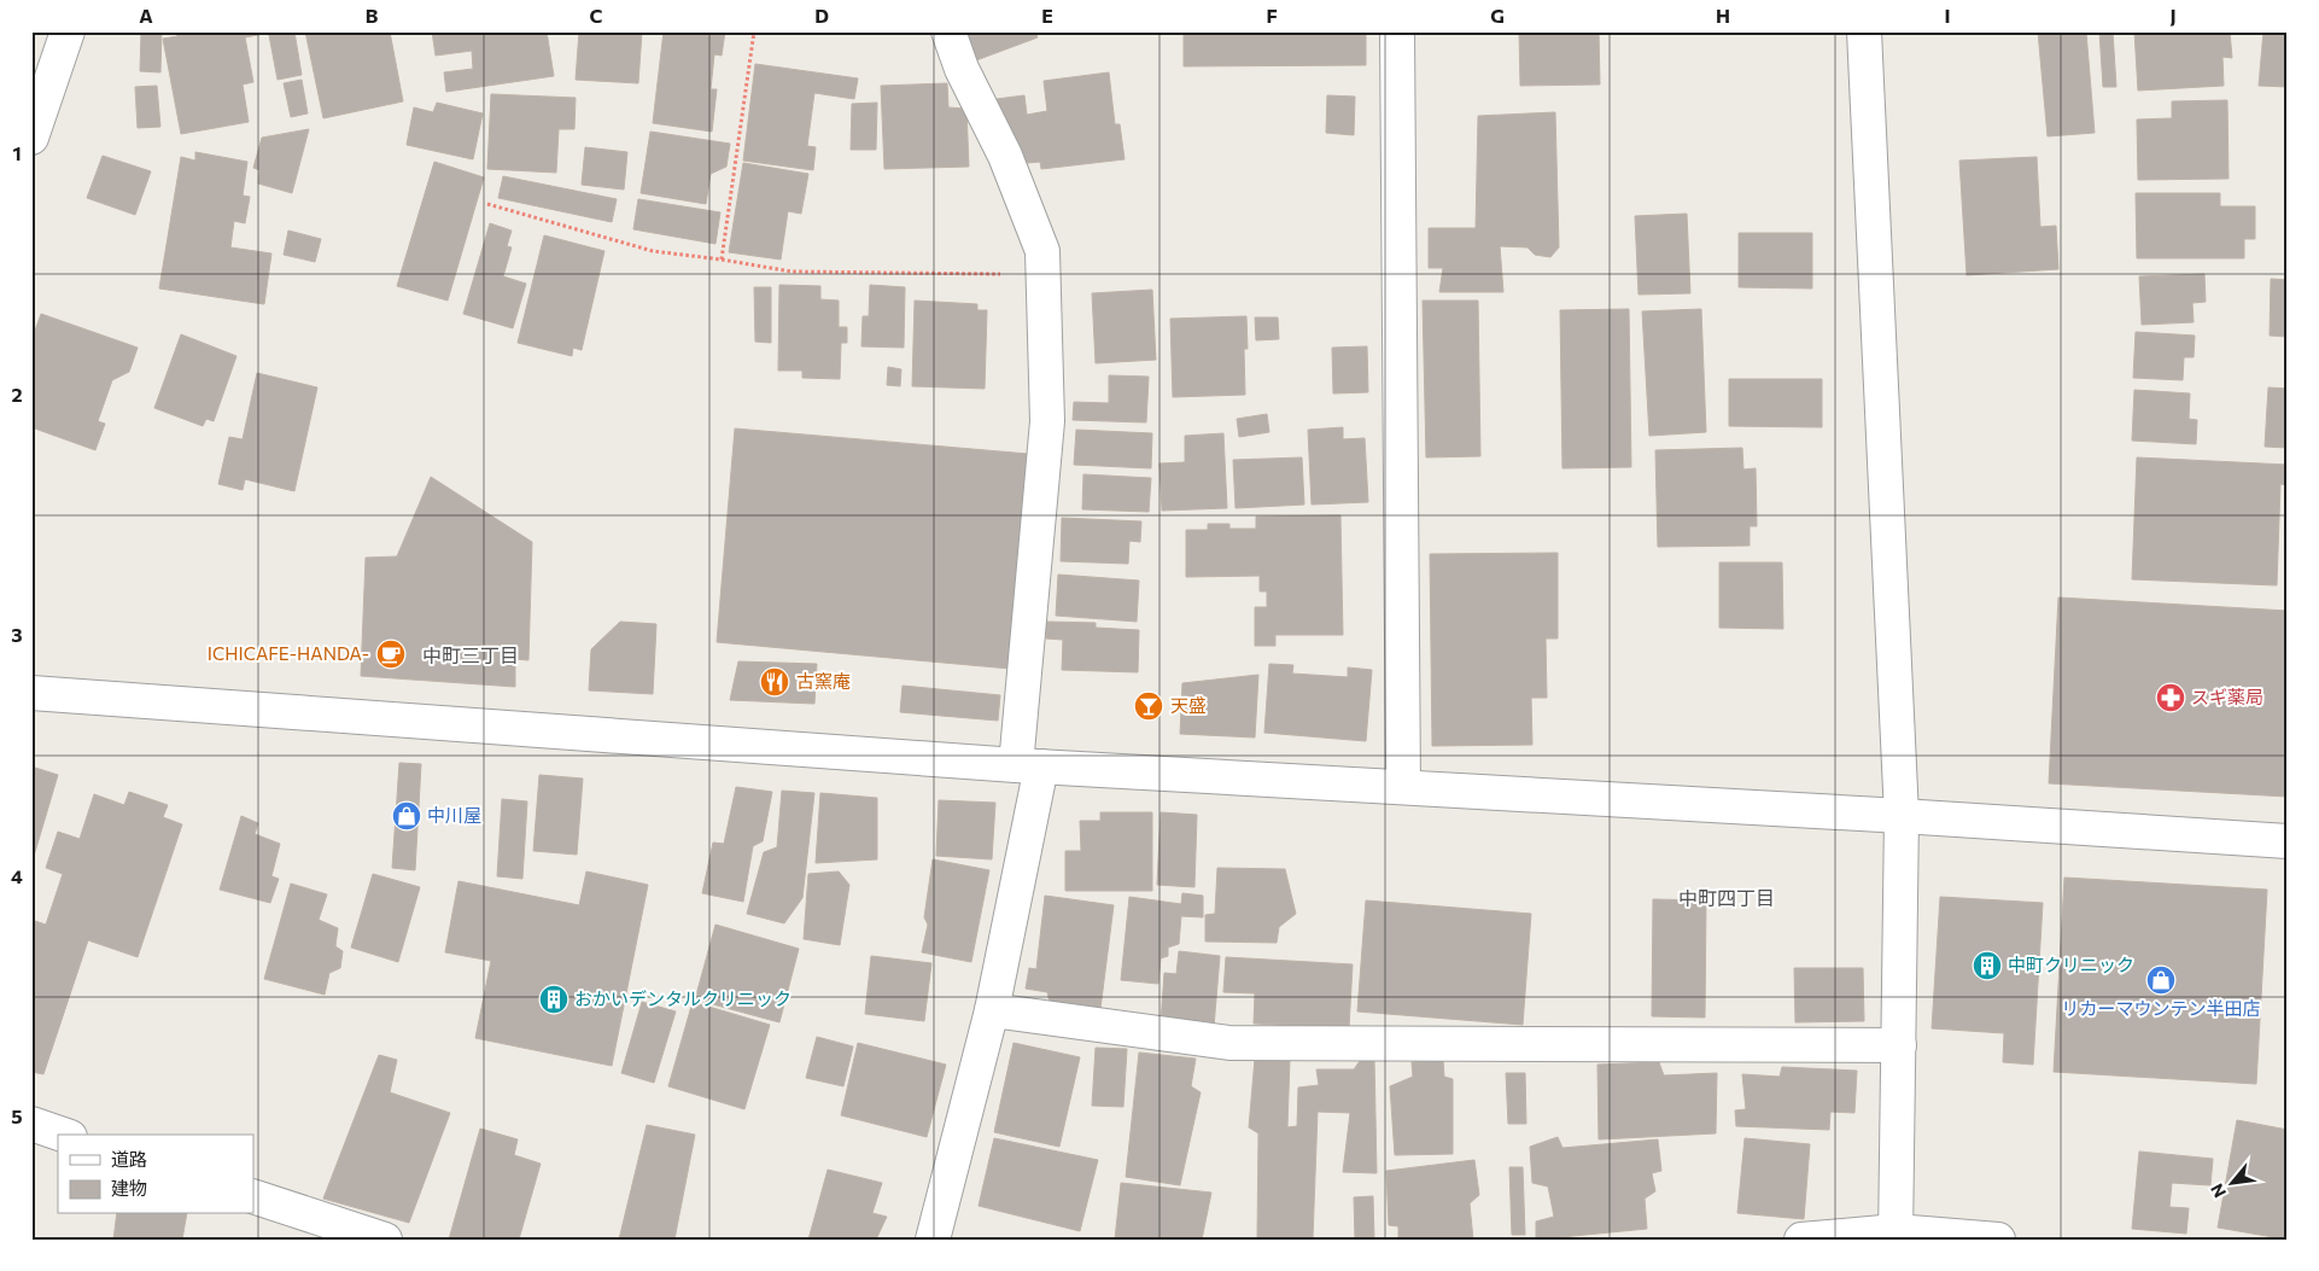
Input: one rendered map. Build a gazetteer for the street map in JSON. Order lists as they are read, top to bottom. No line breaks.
{"districts":["中町三丁目","中町四丁目"],"places":{"cafe":["ICHICAFE-HANDA-"],"restaurant":["古窯庵"],"pharmacy":["スギ薬局"],"bar":["天盛"],"shop":["中川屋","リカーマウンテン半田店"],"building":["中町クリニック","おかいデンタルクリニック"]},"legend":["道路","建物"],"north":"bottom left","grid":{"columns":["A","B","C","D","E","F","G","H","I","J"],"rows":["1","2","3","4","5"]}}
